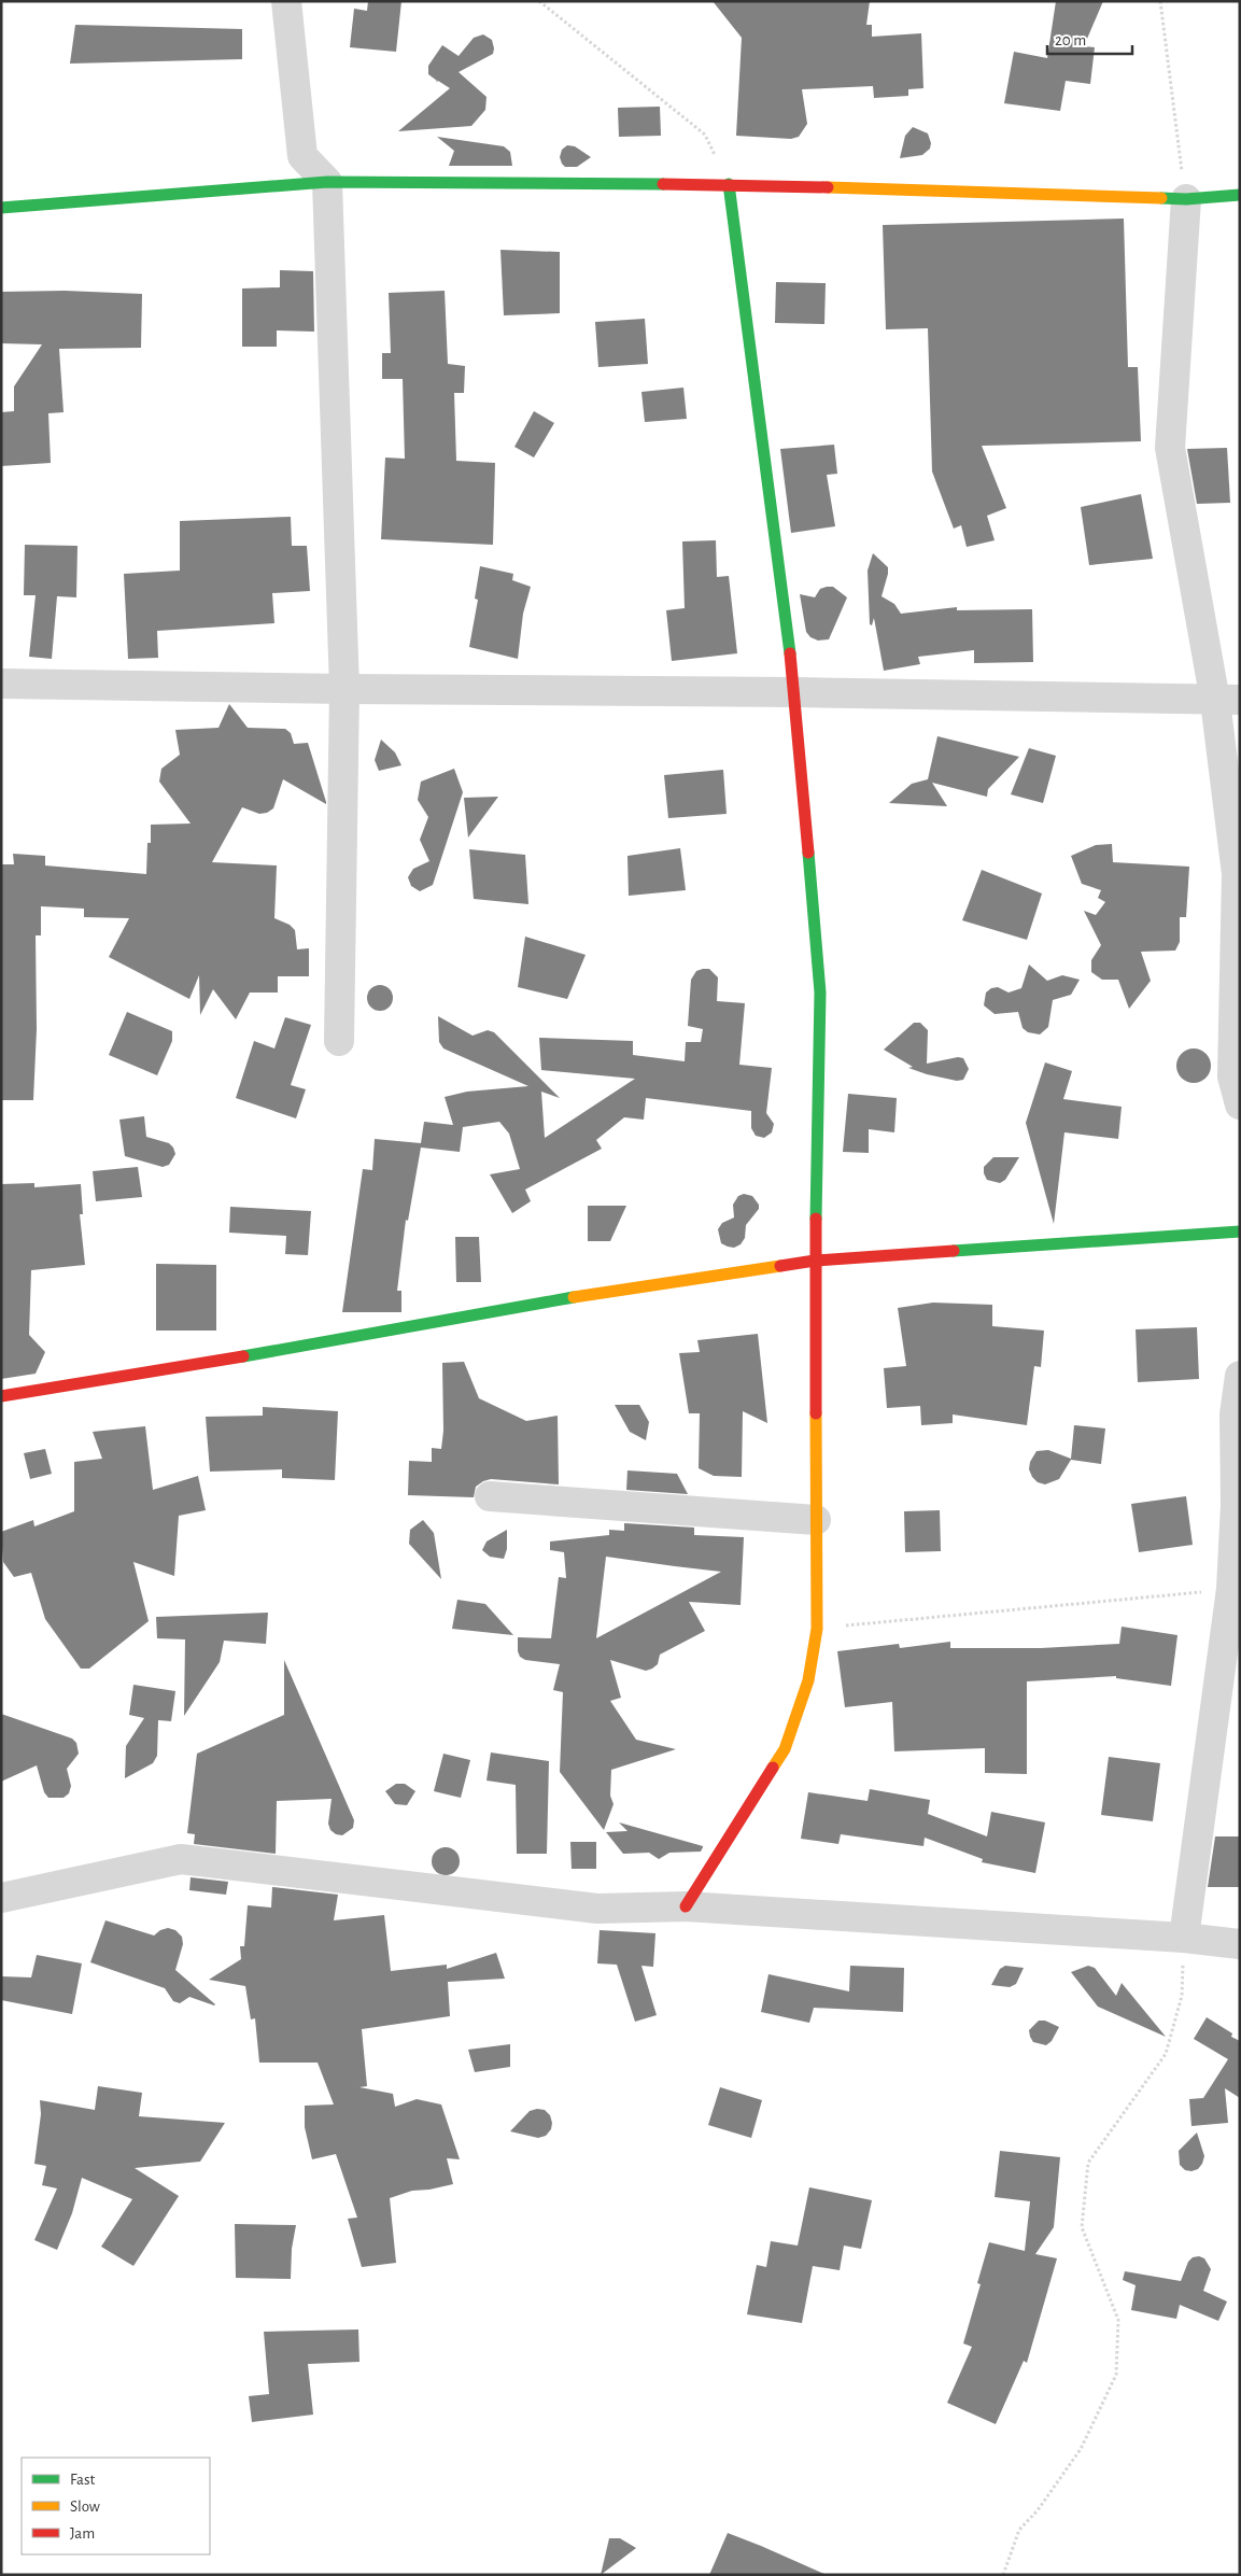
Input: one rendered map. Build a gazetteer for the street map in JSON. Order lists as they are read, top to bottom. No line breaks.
{"legend":["Fast","Slow","Jam"],"scale_bar":"20 m"}
